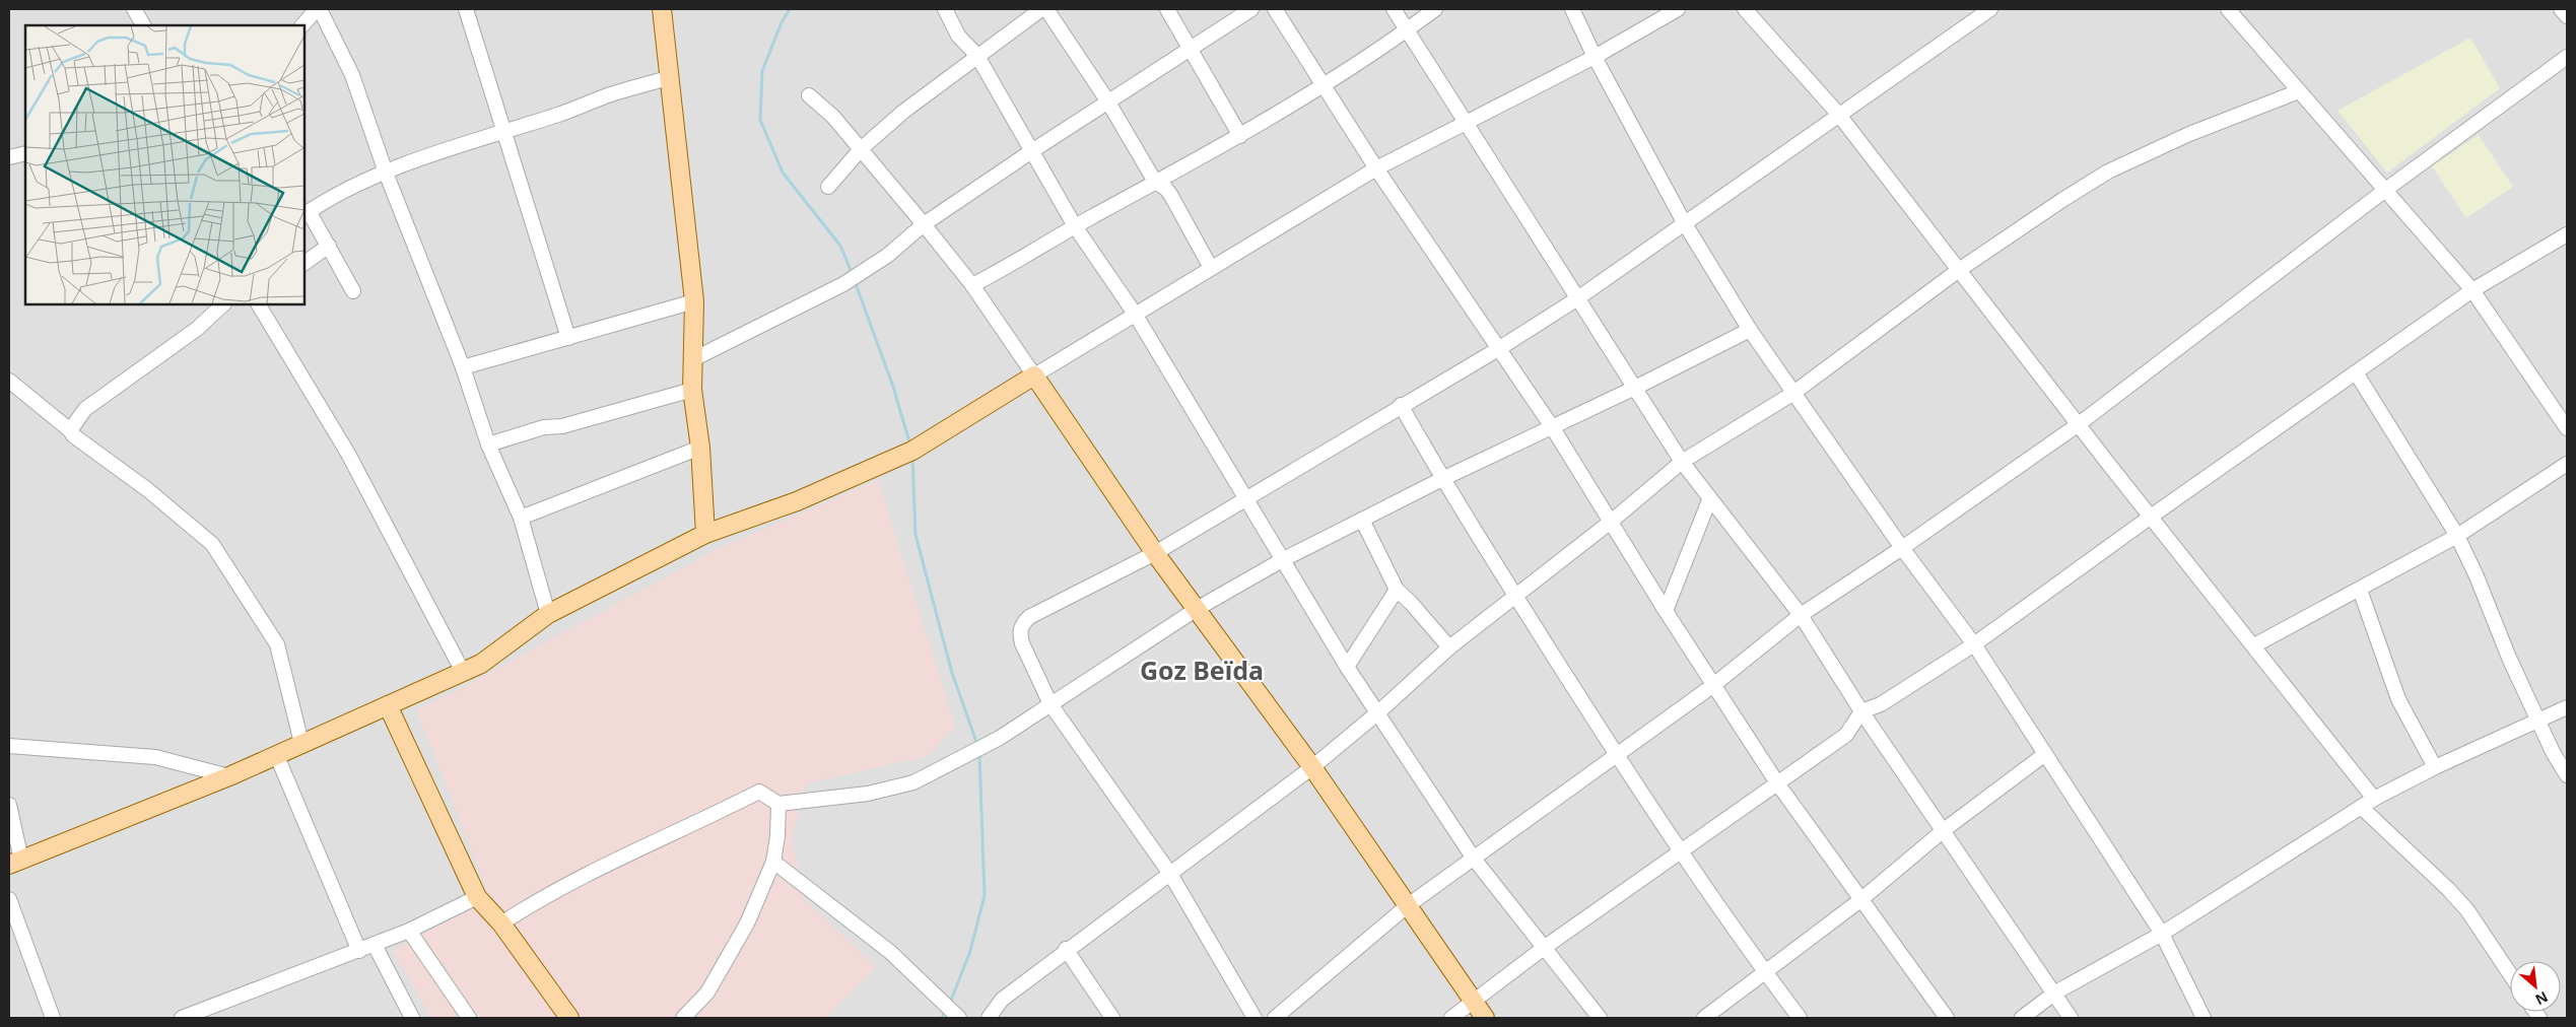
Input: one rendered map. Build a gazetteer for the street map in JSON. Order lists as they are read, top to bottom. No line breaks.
{"districts":["Goz Beïda"],"north":"bottom right"}
